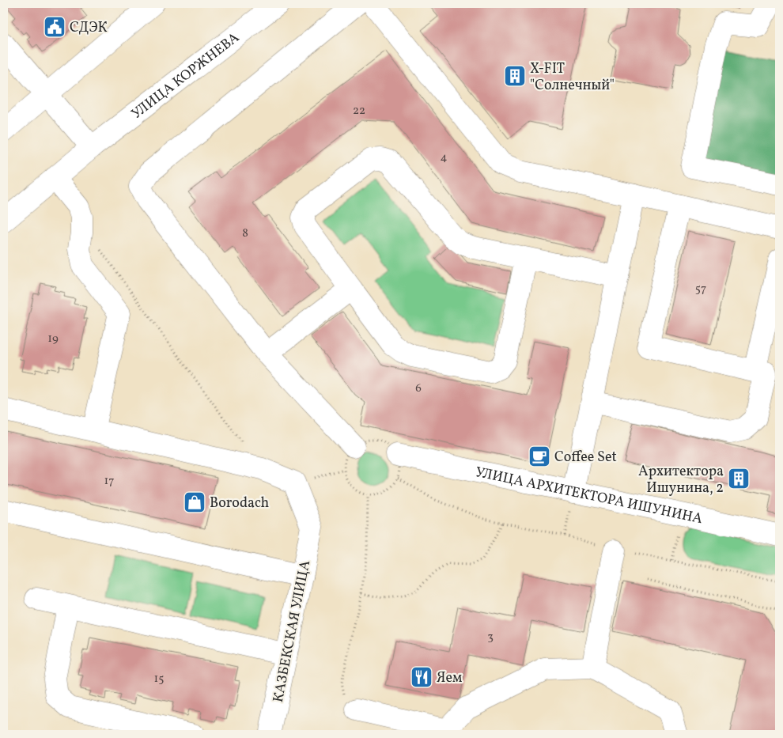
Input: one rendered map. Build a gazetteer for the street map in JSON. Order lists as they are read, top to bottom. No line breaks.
{"streets":{"street":["УЛИЦА КОРЖНЕВА","УЛИЦА АРХИТЕКТОРА ИШУНИНА","КАЗБЕКСКАЯ УЛИЦА"]},"places":{"public building":["СДЭК"],"building":["X-FIT \"Солнечный\"","Архитектора Ишунина, 2"],"cafe":["Coffee Set"],"shop":["Borodach"],"restaurant":["Яем"]},"house_numbers":["22","4","8","57","19","6","17","3","15"]}
